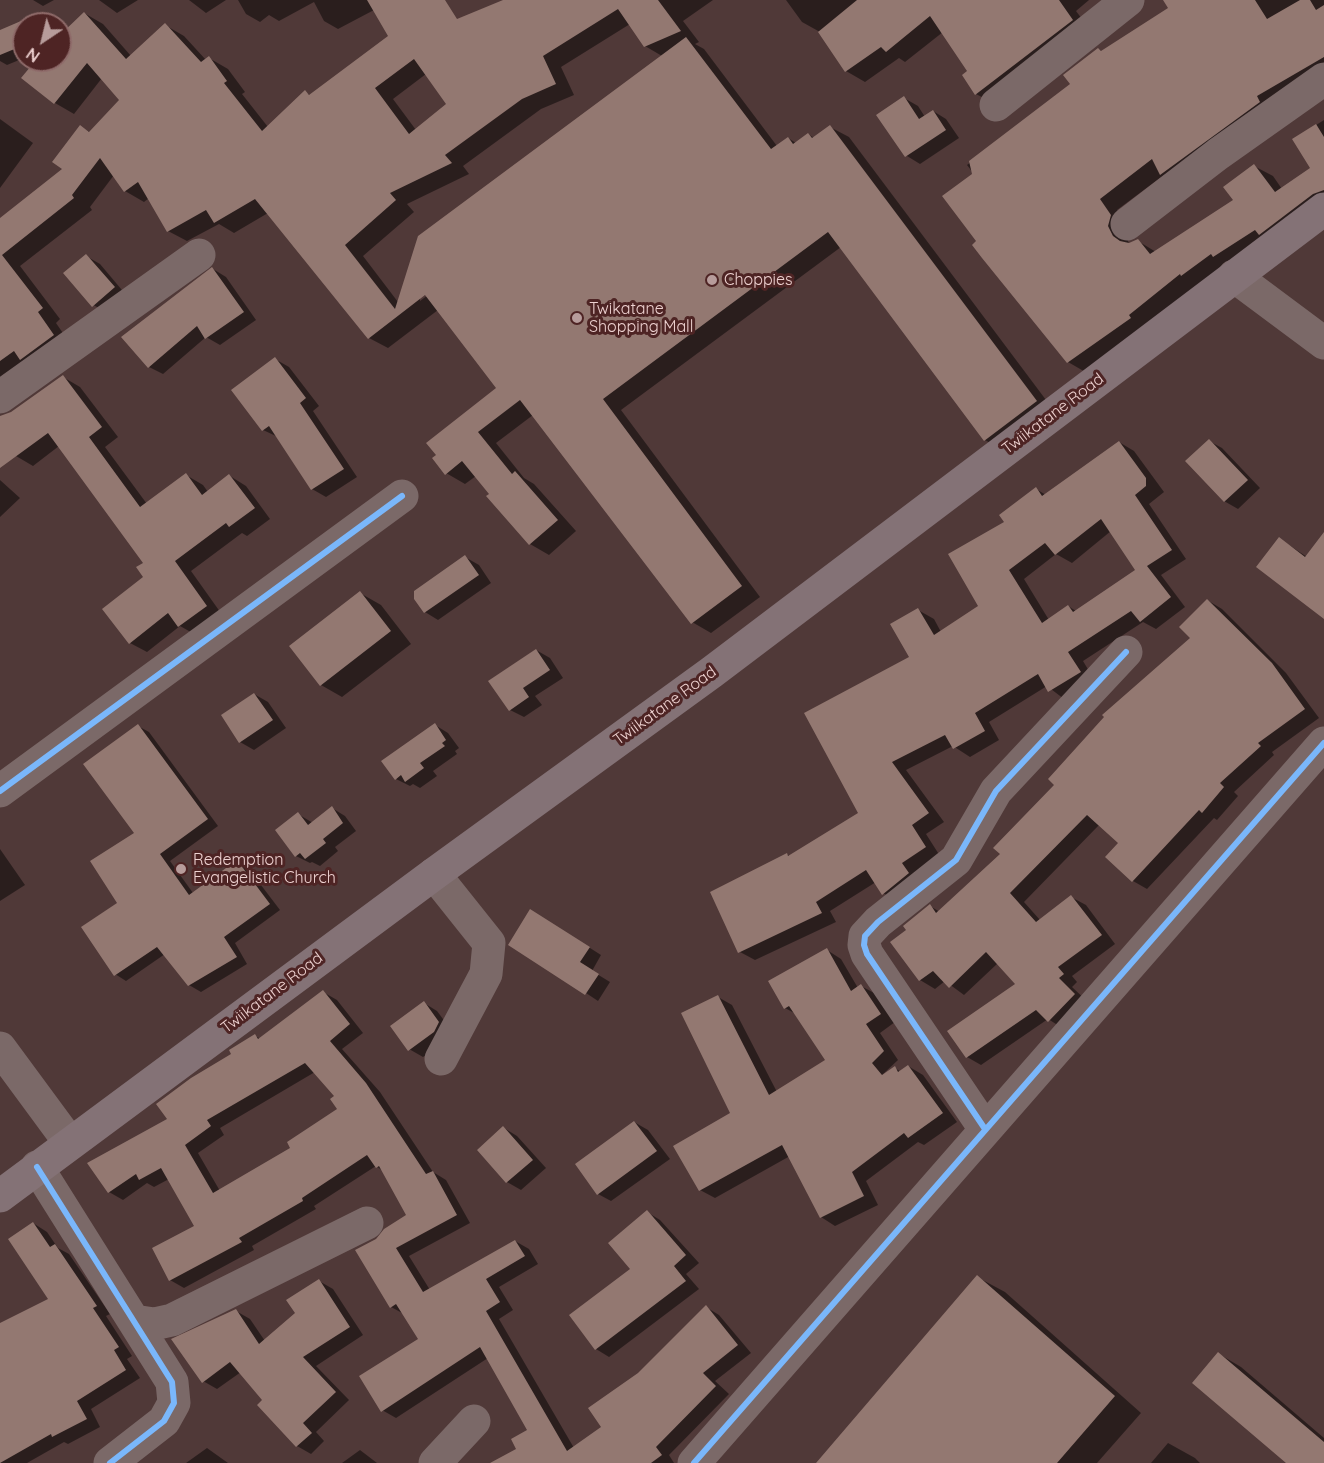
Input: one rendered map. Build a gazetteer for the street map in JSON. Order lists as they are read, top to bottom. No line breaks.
{"streets":{"main road":["Twiikatane Road"]},"places":["Choppies","Twikatane Shopping Mall","Redemption Evangelistic Church"],"north":"bottom left"}
